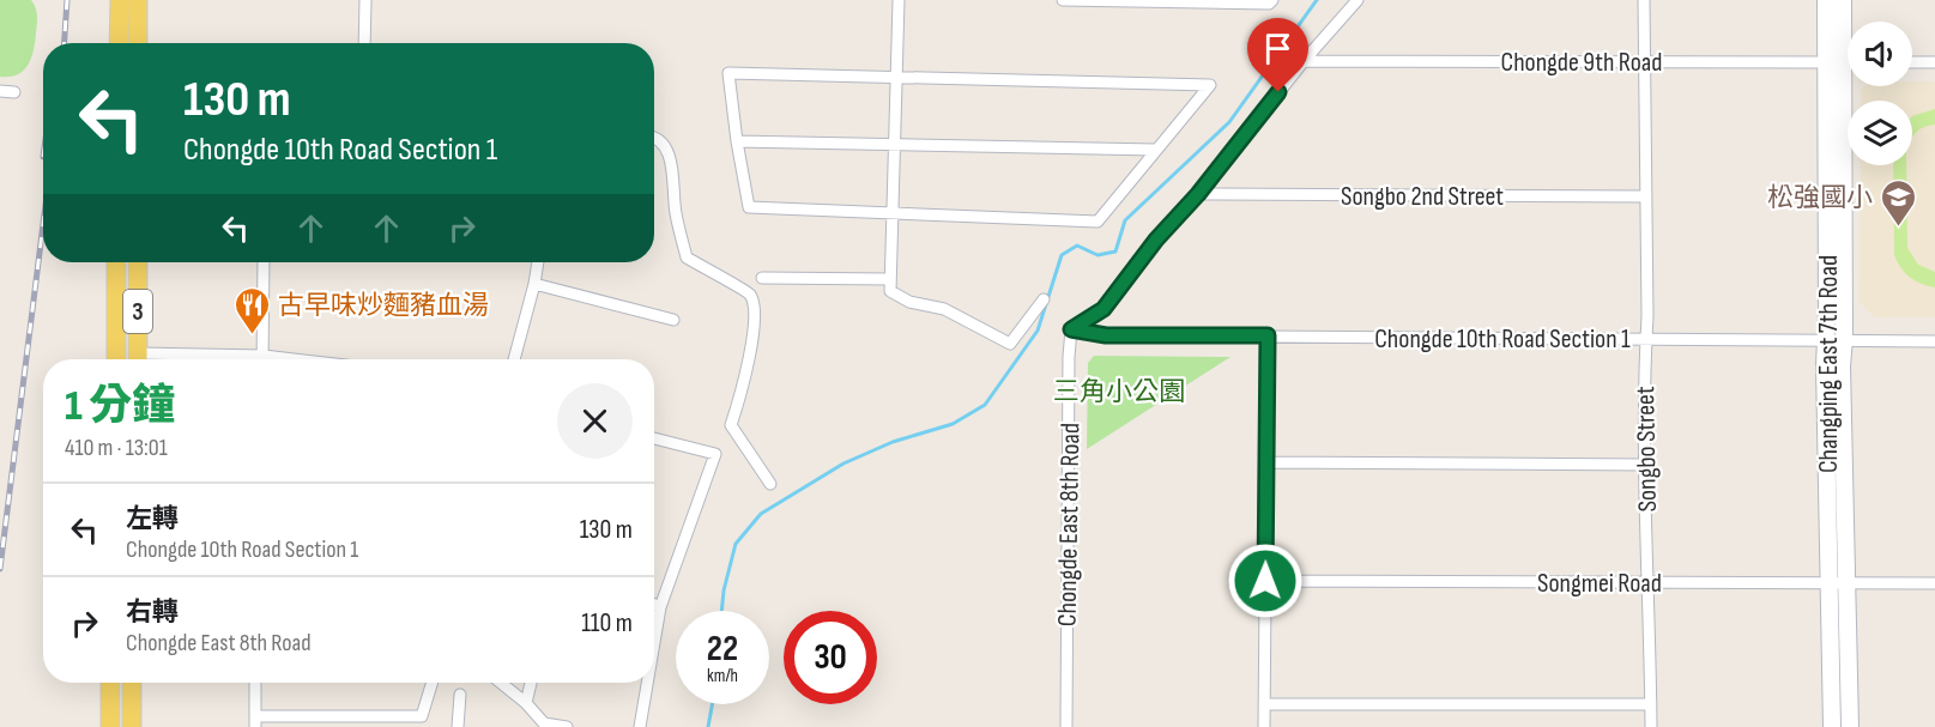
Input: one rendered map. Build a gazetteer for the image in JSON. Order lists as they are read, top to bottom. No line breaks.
{"streets":{"main road":["3"],"street":["Chongde 9th Road","Songbo 2nd Street","Chongde 10th Road Section 1","Changping East 7th Road","Songbo Street","Chongde East 8th Road","Songmei Road"]},"crossings":[["Chongde 9th Road","Changping East 7th Road"],["Chongde 9th Road","Songbo Street"],["Songbo 2nd Street","Songbo Street"],["Chongde 10th Road Section 1","Changping East 7th Road"],["Chongde 10th Road Section 1","Songbo Street"],["Chongde 10th Road Section 1","Chongde East 8th Road"],["Changping East 7th Road","Songmei Road"],["Songbo Street","Songmei Road"]],"parks":["三角小公園"],"places":{"school or university":["松強國小"],"restaurant":["古早味炒麵豬血湯"]},"page":{"turn":["130 m","Chongde 10th Road Section 1"],"heading":["1 分鐘","410 m · 13:01"],"list":[{"name":"左轉","note":"Chongde 10th Road Section 1","value":"130 m"},{"name":"右轉","note":"Chongde East 8th Road","value":"110 m"}],"speed":"22 km/h","limit":"30"}}
